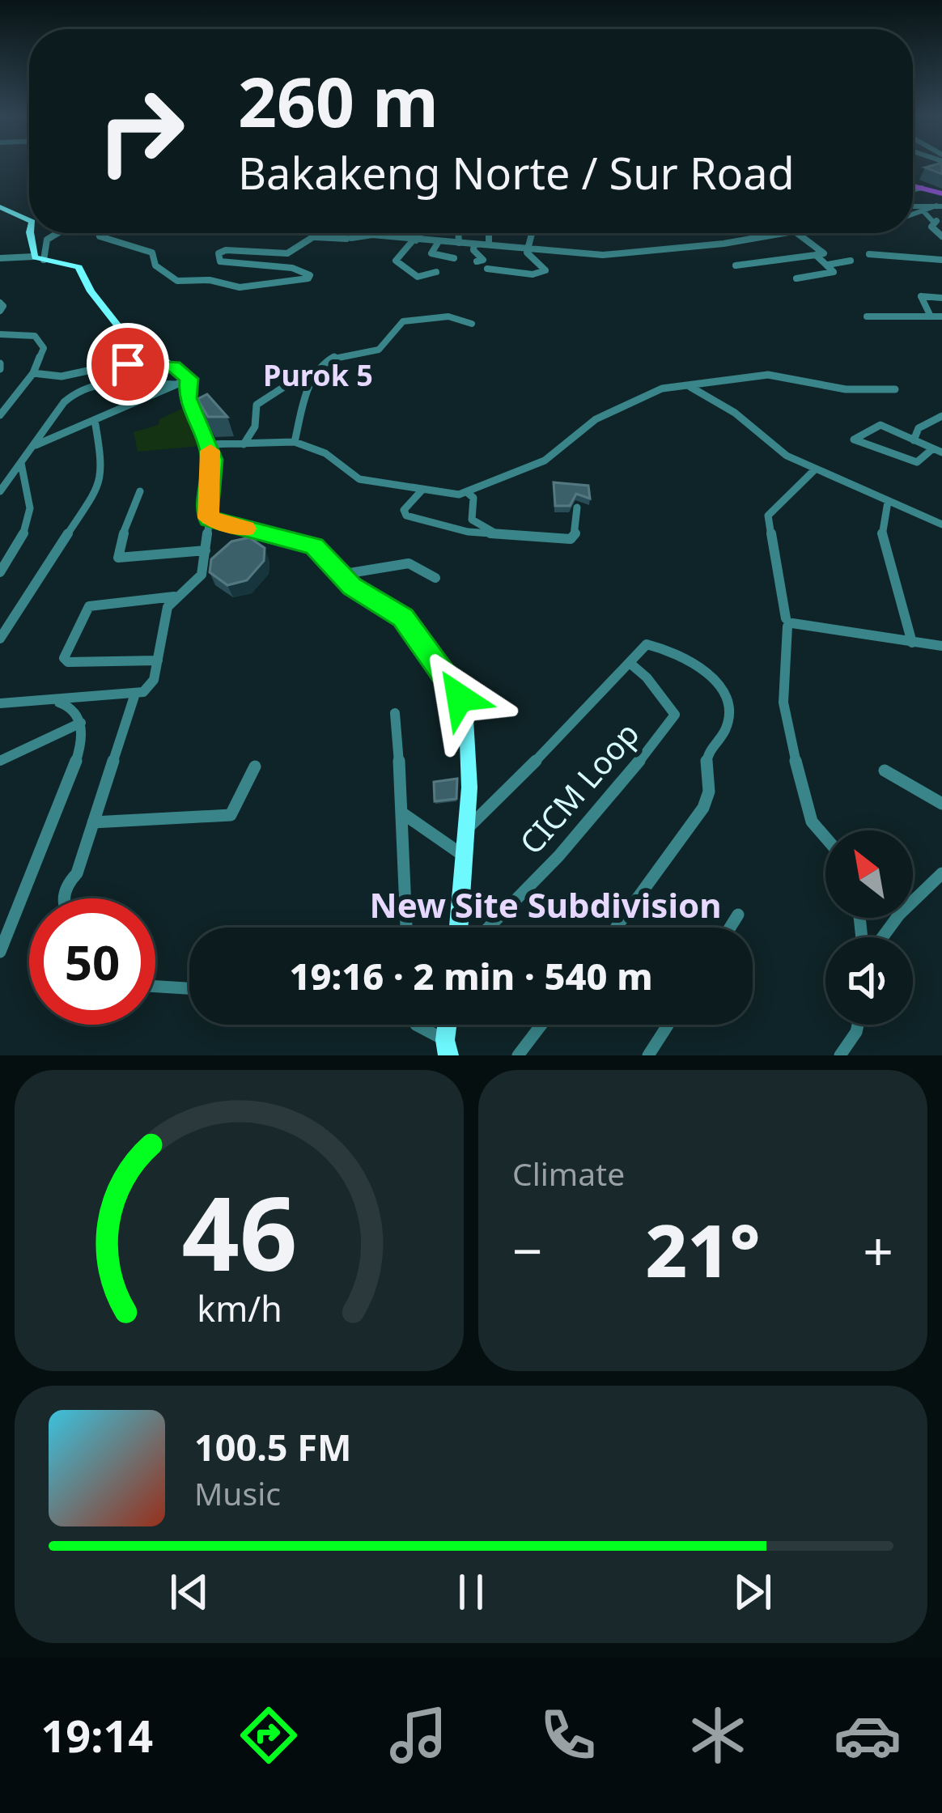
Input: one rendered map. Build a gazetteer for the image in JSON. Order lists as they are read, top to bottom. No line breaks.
{"streets":{"street":["CICM Loop"]},"districts":["Purok 5","New Site Subdivision"],"north":"top left","page":{"turn":["260 m","Bakakeng Norte / Sur Road"],"limit":"50","trip":"19:16 · 2 min · 540 m","tile":"Climate","heat":["−","21°","+"],"song":["100.5 FM","Music"],"tabs":"19:14","gauge":["46","km/h"]}}
